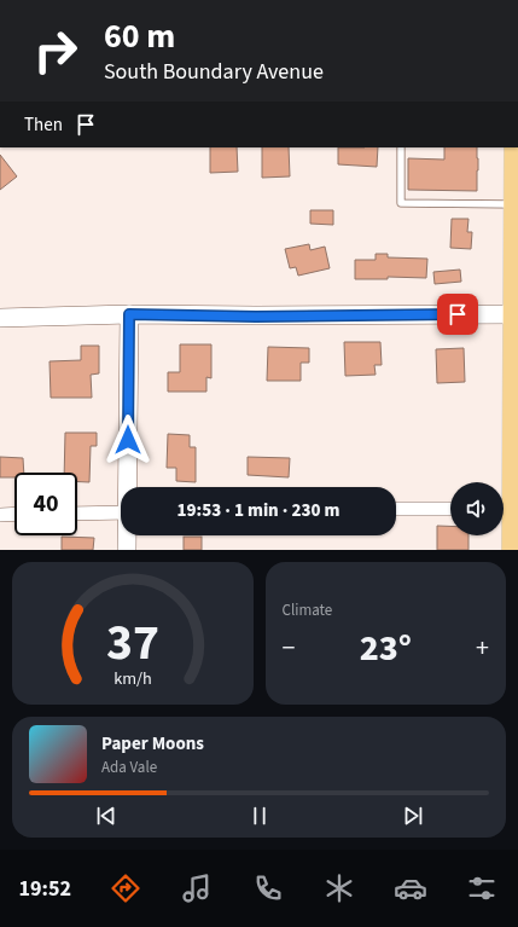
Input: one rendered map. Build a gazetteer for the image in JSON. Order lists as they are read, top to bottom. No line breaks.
{"page":{"turn":["60 m","South Boundary Avenue"],"then":"Then","limit":"40","trip":"19:53 · 1 min · 230 m","tile":"Climate","heat":["−","23°","+"],"song":["Paper Moons","Ada Vale"],"tabs":"19:52","gauge":["37","km/h"]}}
